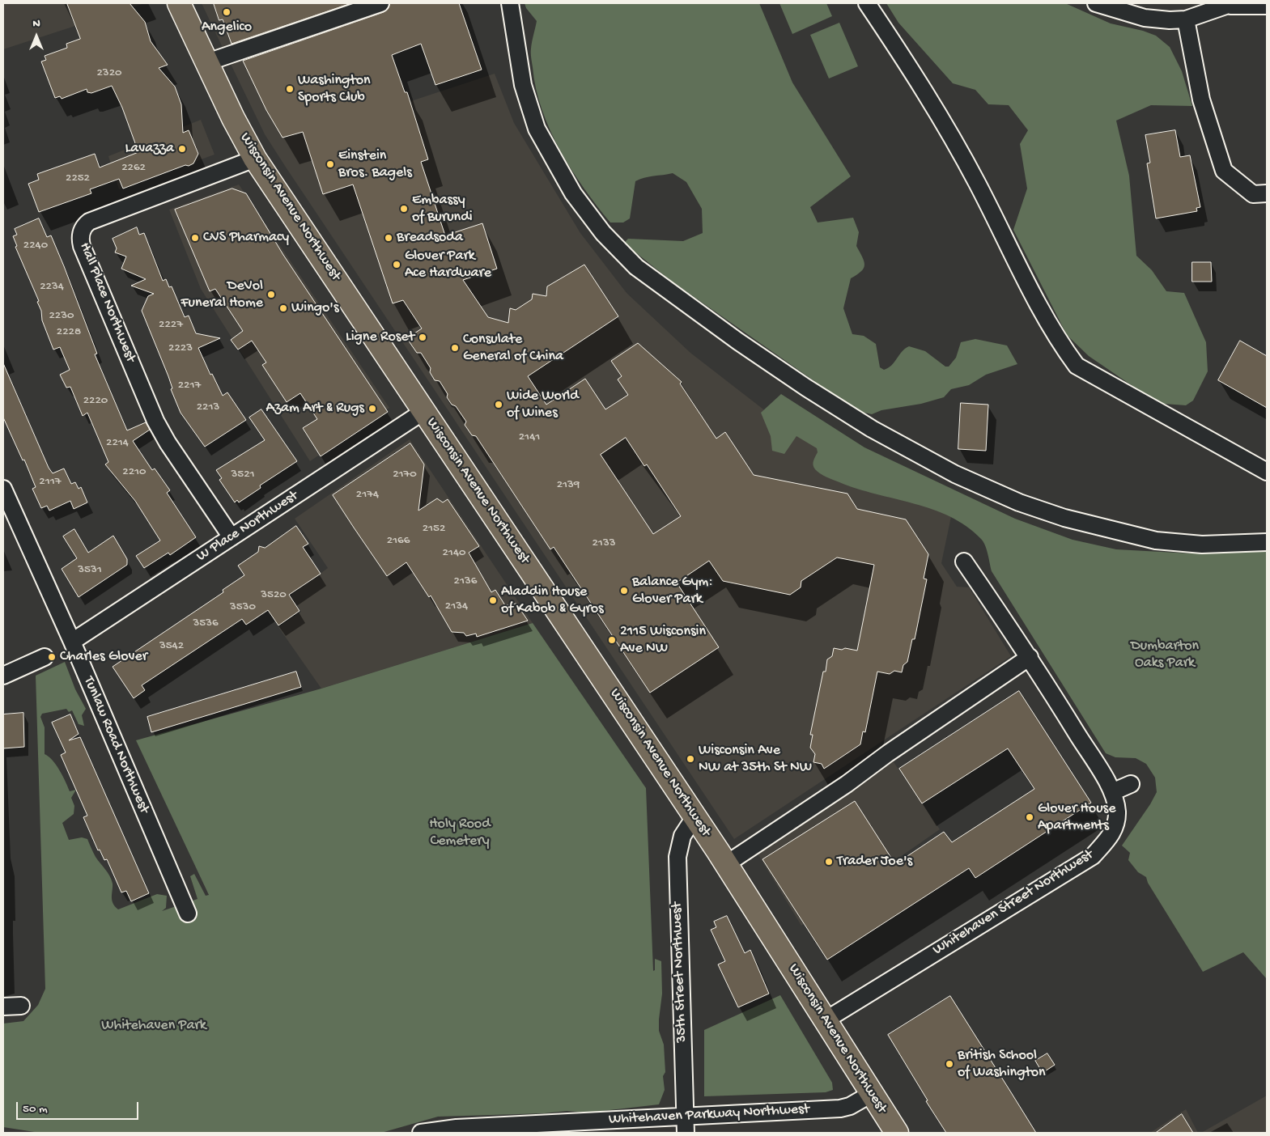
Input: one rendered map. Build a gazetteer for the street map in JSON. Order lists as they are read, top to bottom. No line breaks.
{"streets":{"main road":["Wisconsin Avenue Northwest"],"street":["Hall Place Northwest","W Place Northwest","Tunlaw Road Northwest","Whitehaven Street Northwest","35th Street Northwest","Whitehaven Parkway Northwest"]},"crossings":[["Wisconsin Avenue Northwest","Hall Place Northwest"],["Wisconsin Avenue Northwest","W Place Northwest"],["Wisconsin Avenue Northwest","Whitehaven Street Northwest"],["Wisconsin Avenue Northwest","35th Street Northwest"],["Wisconsin Avenue Northwest","Whitehaven Parkway Northwest"],["Hall Place Northwest","W Place Northwest"],["W Place Northwest","Tunlaw Road Northwest"],["35th Street Northwest","Whitehaven Parkway Northwest"]],"parks":["Dumbarton Oaks Park","Holy Rood Cemetery","Whitehaven Park"],"places":["Angelico","Washington Sports Club","Lavazza","Einstein Bros. Bagels","Embassy of Burundi","CVS Pharmacy","Breadsoda","Glover Park Ace Hardware","DeVol Funeral Home","Wingo's","Ligne Roset","Consulate General of China","Wide World of Wines","Azam Art & Rugs","Balance Gym: Glover Park","Aladdin House of Kabob & Gyros","2115 Wisconsin Ave NW","Charles Glover","Wisconsin Ave NW at 35th St NW","Glover House Apartments","Trader Joe's","British School of Washington"],"house_numbers":["2320","2262","2252","2240","2234","2230","2227","2228","2223","2217","2220","2213","2141","2214","2210","3521","2170","2117","2139","2174","2152","2166","2133","2140","3531","2136","3520","2134","3530","3536","3542"],"scale_bar":"50 m","north":"top"}
